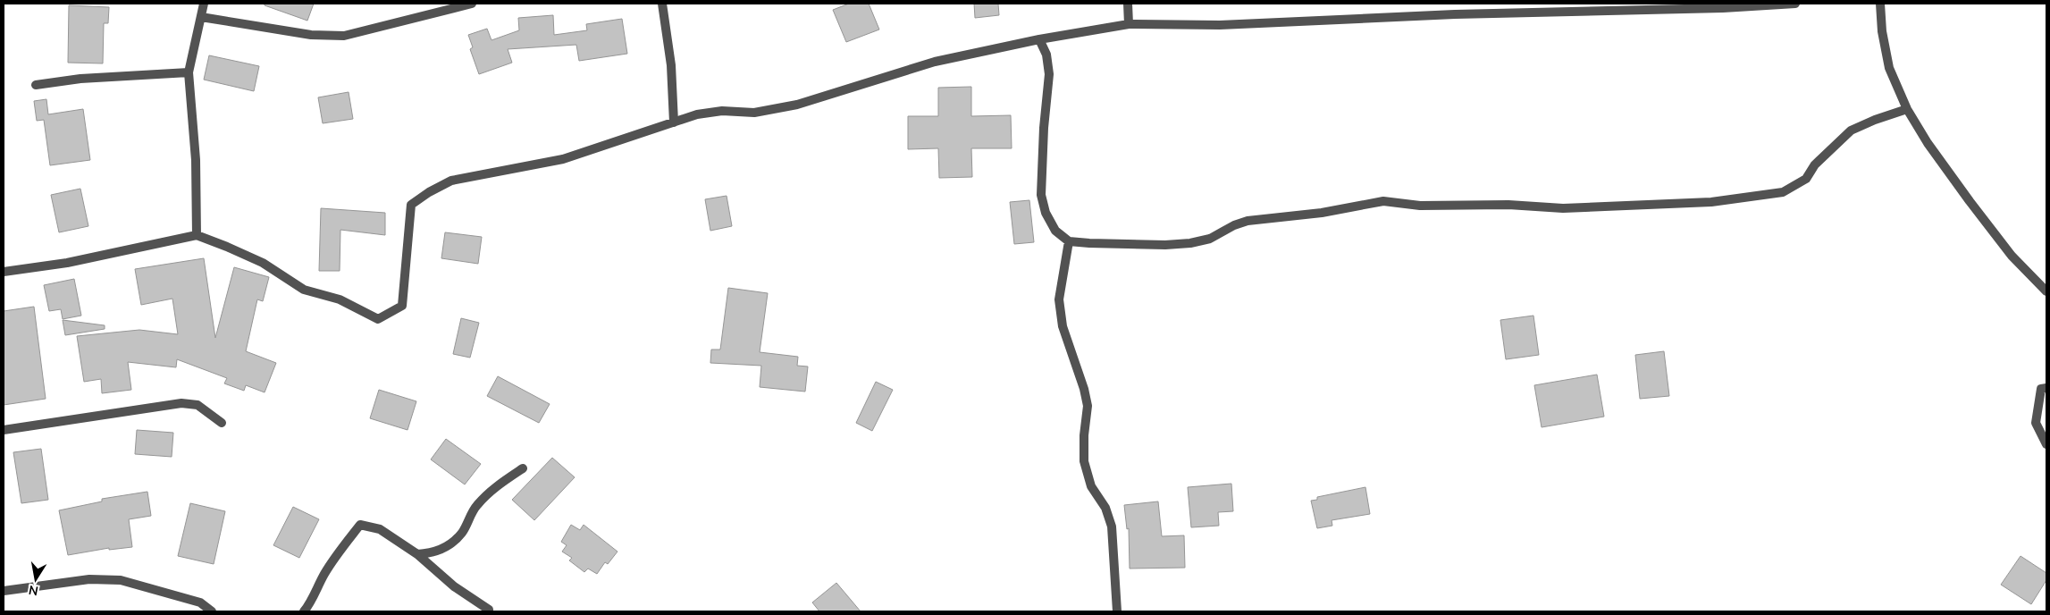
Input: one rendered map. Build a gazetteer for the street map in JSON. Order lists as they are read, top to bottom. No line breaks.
{"north":"bottom"}
